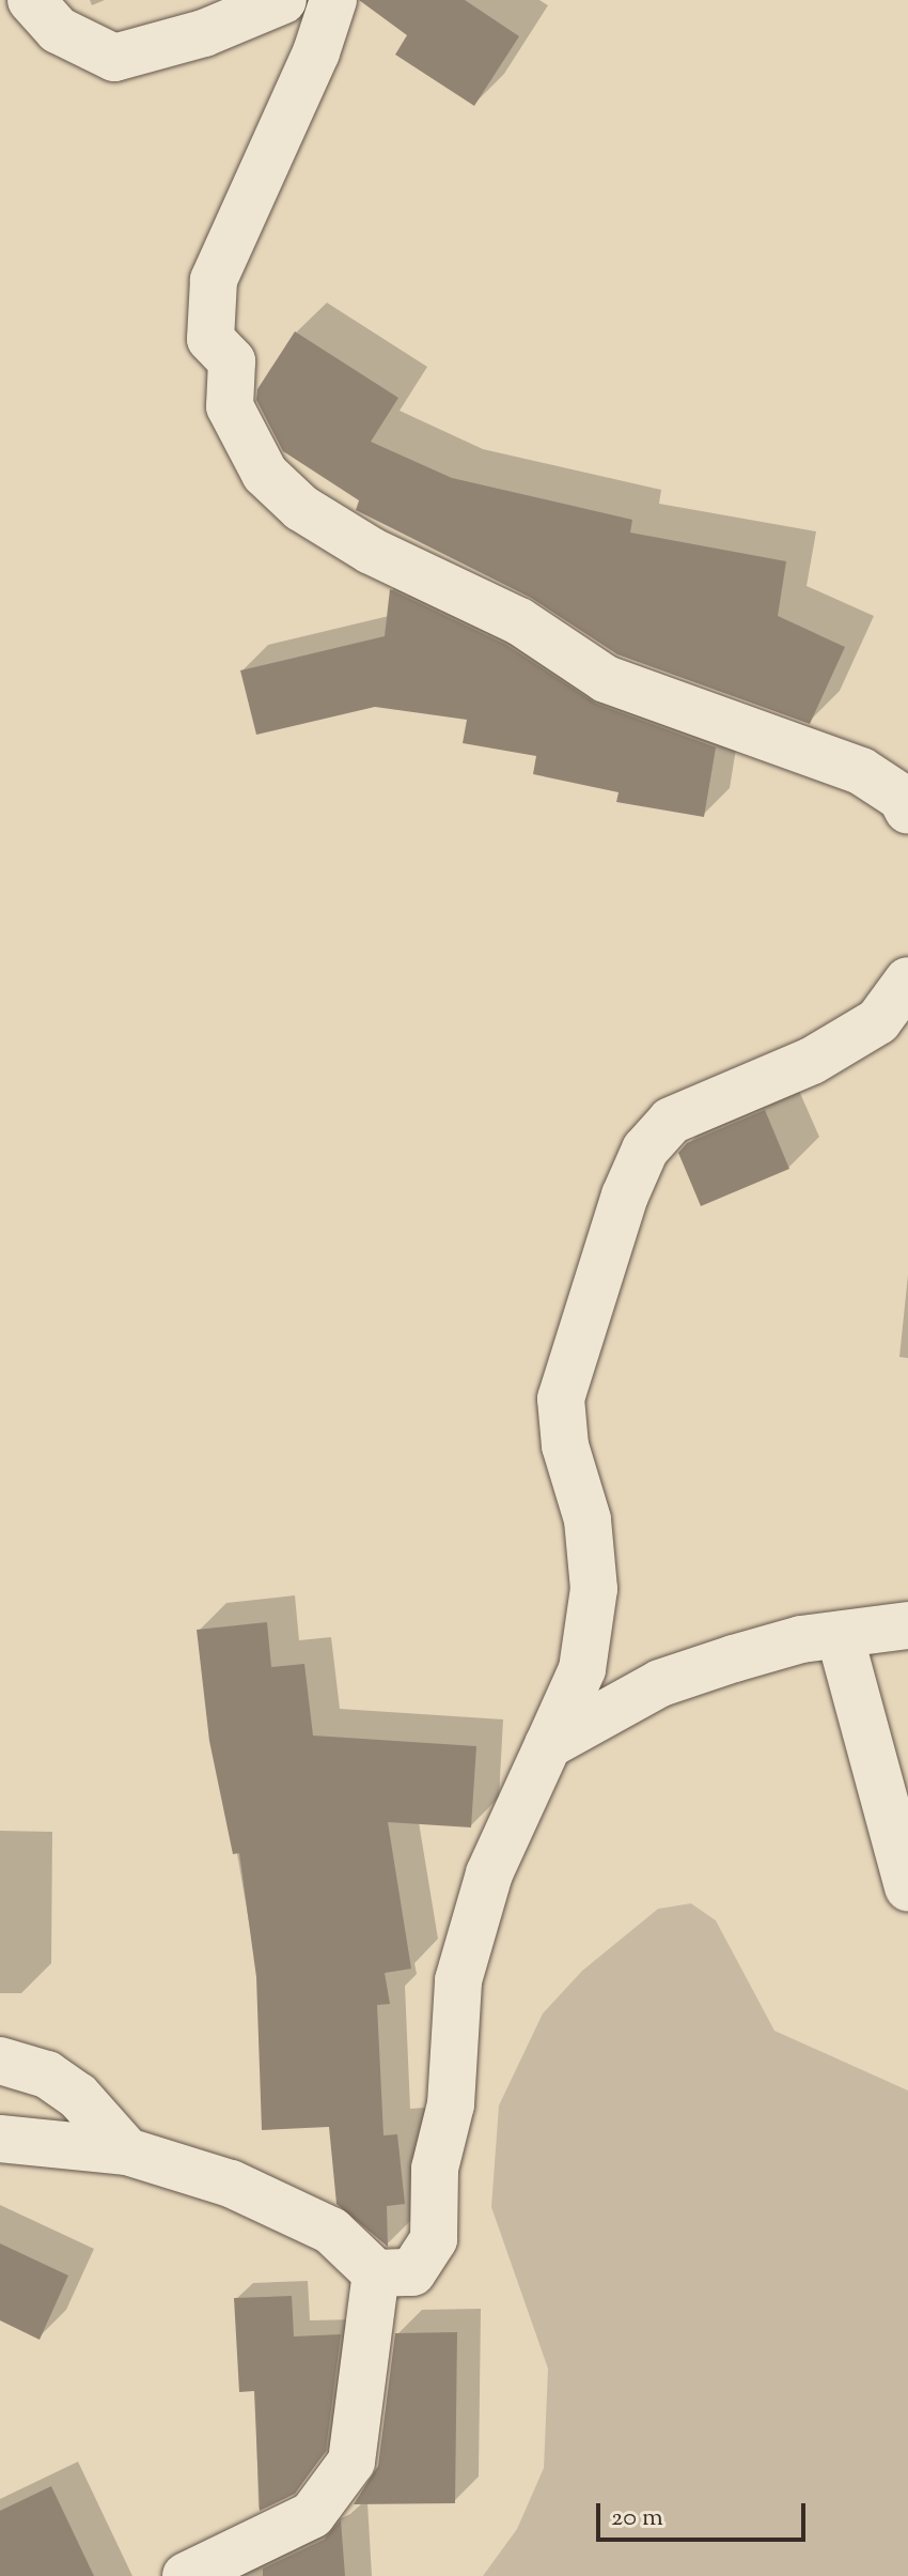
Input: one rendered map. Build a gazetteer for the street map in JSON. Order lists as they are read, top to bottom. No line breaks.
{"scale_bar":"20 m"}
